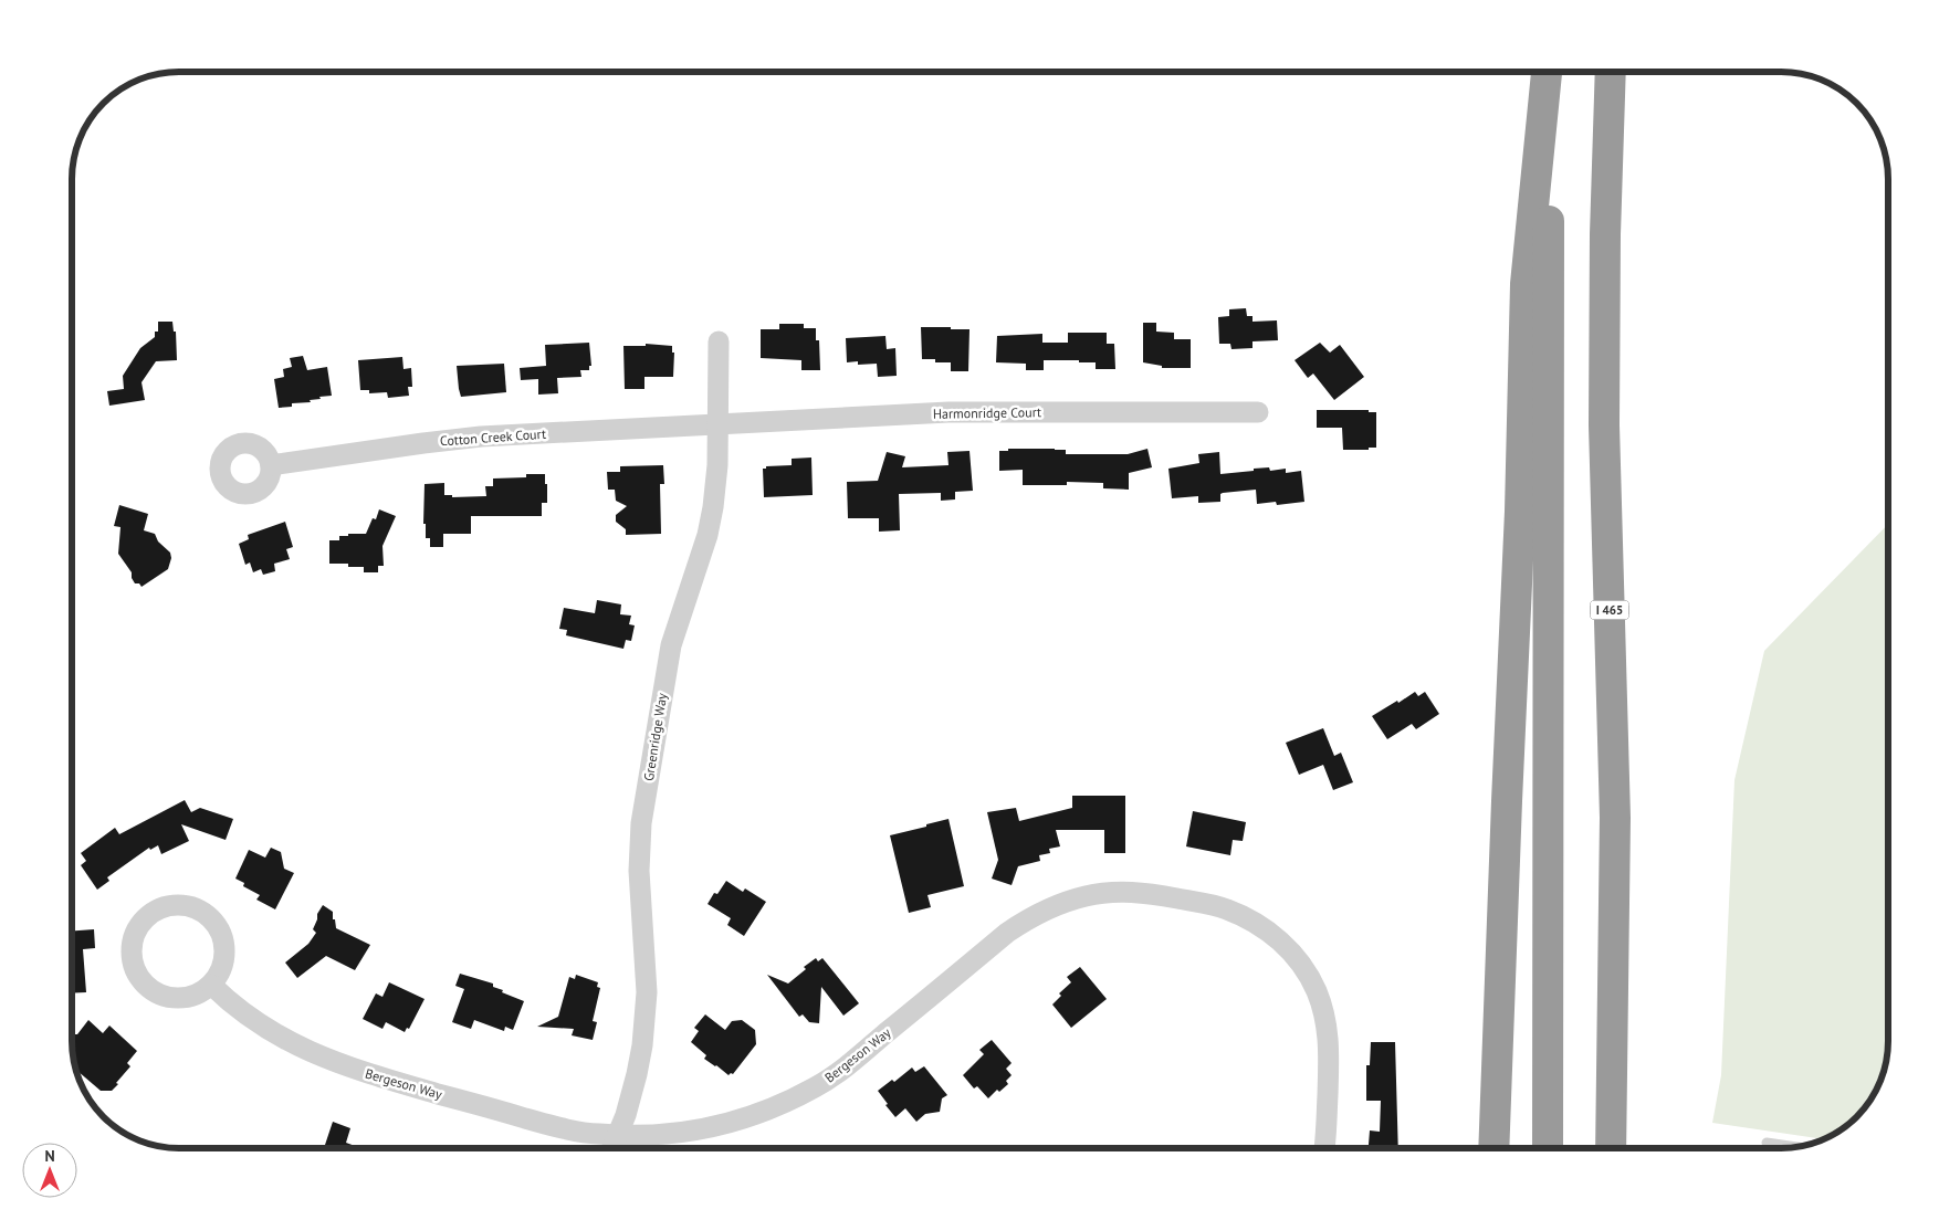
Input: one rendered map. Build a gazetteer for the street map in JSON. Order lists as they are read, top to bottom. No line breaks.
{"streets":{"highway":["I 465"],"street":["Harmonridge Court","Cotton Creek Court","Greenridge Way","Bergeson Way"]},"crossings":[["Harmonridge Court","Cotton Creek Court"],["Harmonridge Court","Greenridge Way"],["Cotton Creek Court","Greenridge Way"],["Greenridge Way","Bergeson Way"]],"north":"top"}
